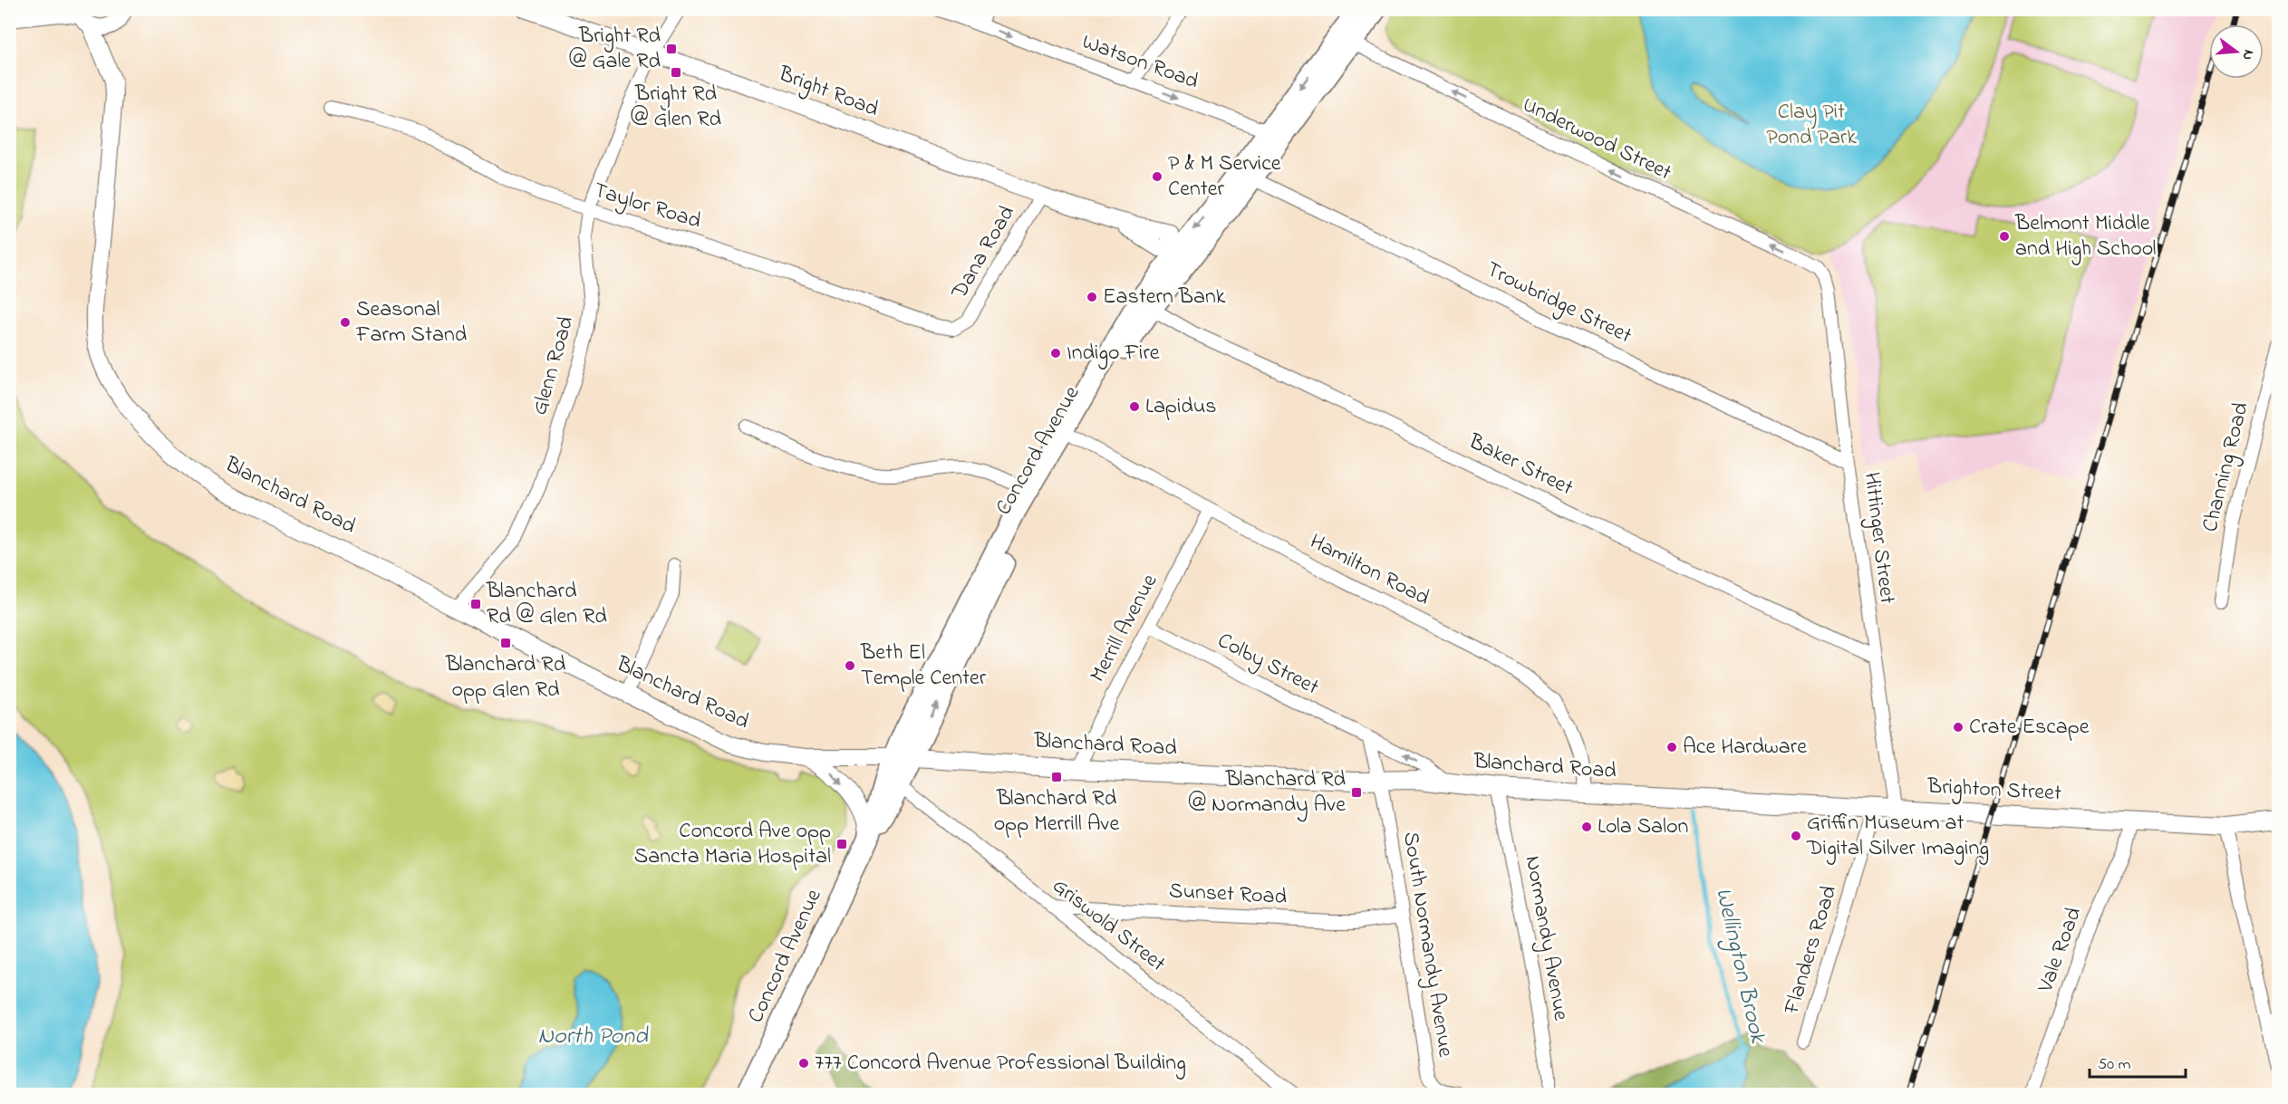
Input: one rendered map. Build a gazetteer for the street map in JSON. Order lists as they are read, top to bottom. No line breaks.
{"streets":{"main road":["Concord Avenue","Blanchard Road","Brighton Street"],"street":["Watson Road","Bright Road","Underwood Street","Taylor Road","Dana Road","Trowbridge Street","Glenn Road","Baker Street","Channing Road","Hittinger Street","Hamilton Road","Merrill Avenue","Colby Street","Sunset Road","Griswold Street","Normandy Avenue","South Normandy Avenue","Flanders Road","Vale Road"]},"crossings":[["Watson Road","Concord Avenue"],["Bright Road","Dana Road"],["Bright Road","Glenn Road"],["Bright Road","Concord Avenue"],["Underwood Street","Concord Avenue"],["Underwood Street","Hittinger Street"],["Taylor Road","Dana Road"],["Taylor Road","Glenn Road"],["Trowbridge Street","Concord Avenue"],["Trowbridge Street","Hittinger Street"],["Glenn Road","Blanchard Road"],["Concord Avenue","Baker Street"],["Concord Avenue","Blanchard Road"],["Concord Avenue","Hamilton Road"],["Concord Avenue","Griswold Street"],["Baker Street","Hittinger Street"],["Blanchard Road","Hamilton Road"],["Blanchard Road","Merrill Avenue"],["Blanchard Road","Colby Street"],["Blanchard Road","Brighton Street"],["Blanchard Road","Normandy Avenue"],["Blanchard Road","South Normandy Avenue"],["Hittinger Street","Brighton Street"],["Hamilton Road","Merrill Avenue"],["Merrill Avenue","Colby Street"],["Brighton Street","Flanders Road"],["Brighton Street","Vale Road"],["Sunset Road","Griswold Street"],["Sunset Road","South Normandy Avenue"]],"one_way":["Watson Road","Underwood Street"],"water":["Wellington Brook","North Pond"],"parks":["Clay Pit Pond Park"],"places":{"transit":["Bright Rd @ Gale Rd","Bright Rd @ Glen Rd","Blanchard Rd @ Glen Rd","Blanchard Rd opp Glen Rd","Blanchard Rd opp Merrill Ave","Blanchard Rd @ Normandy Ave","Concord Ave opp Sancta Maria Hospital"],"other":["P & M Service Center","Belmont Middle and High School","Eastern Bank","Seasonal Farm Stand","Indigo Fire","Lapidus","Beth El Temple Center","Crate Escape","Ace Hardware","Lola Salon","Griffin Museum at Digital Silver Imaging","777 Concord Avenue Professional Building"]},"scale_bar":"50 m","north":"right"}
